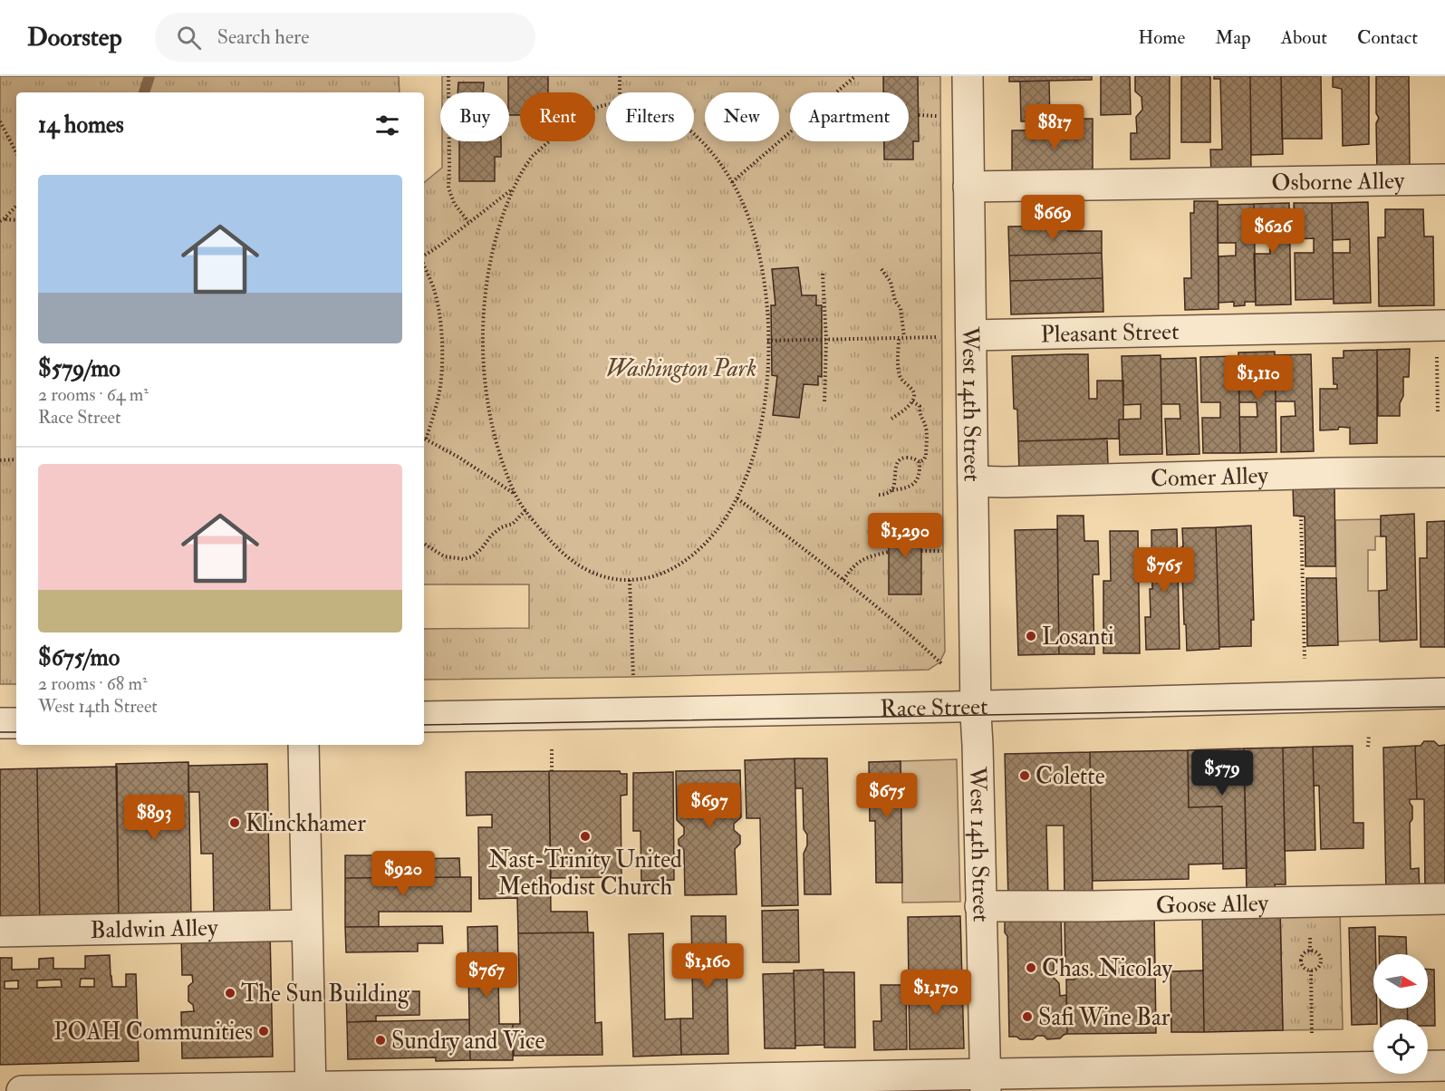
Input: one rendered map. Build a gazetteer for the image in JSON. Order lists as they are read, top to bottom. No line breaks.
{"streets":{"street":["Osborne Alley","Pleasant Street","West 14th Street","Comer Alley","Race Street","Goose Alley","Baldwin Alley"]},"crossings":[["Osborne Alley","West 14th Street"],["Pleasant Street","West 14th Street"],["West 14th Street","Comer Alley"],["West 14th Street","Race Street"],["West 14th Street","Goose Alley"]],"parks":["Washington Park"],"places":["Losanti","Colette","Klinckhamer","Nast-Trinity United Methodist Church","Chas. Nicolay","The Sun Building","Safi Wine Bar","POAH Communities","Sundry and Vice"],"north":"right","page":{"header":"Doorstep","search":"Search here","nav":["Home","Map","About","Contact"],"chip":["Buy","Rent","Filters","New","Apartment"],"heading":"14 homes","price":["$817","$669","$626","$1,110","$1,290","$765","$579","$675","$697","$893","$920","$1,160","$767","$1,170"],"list":[{"name":"$579/mo","note":"2 rooms · 64 m² · Race Street"},{"name":"$675/mo","note":"2 rooms · 68 m² · West 14th Street"}]}}
